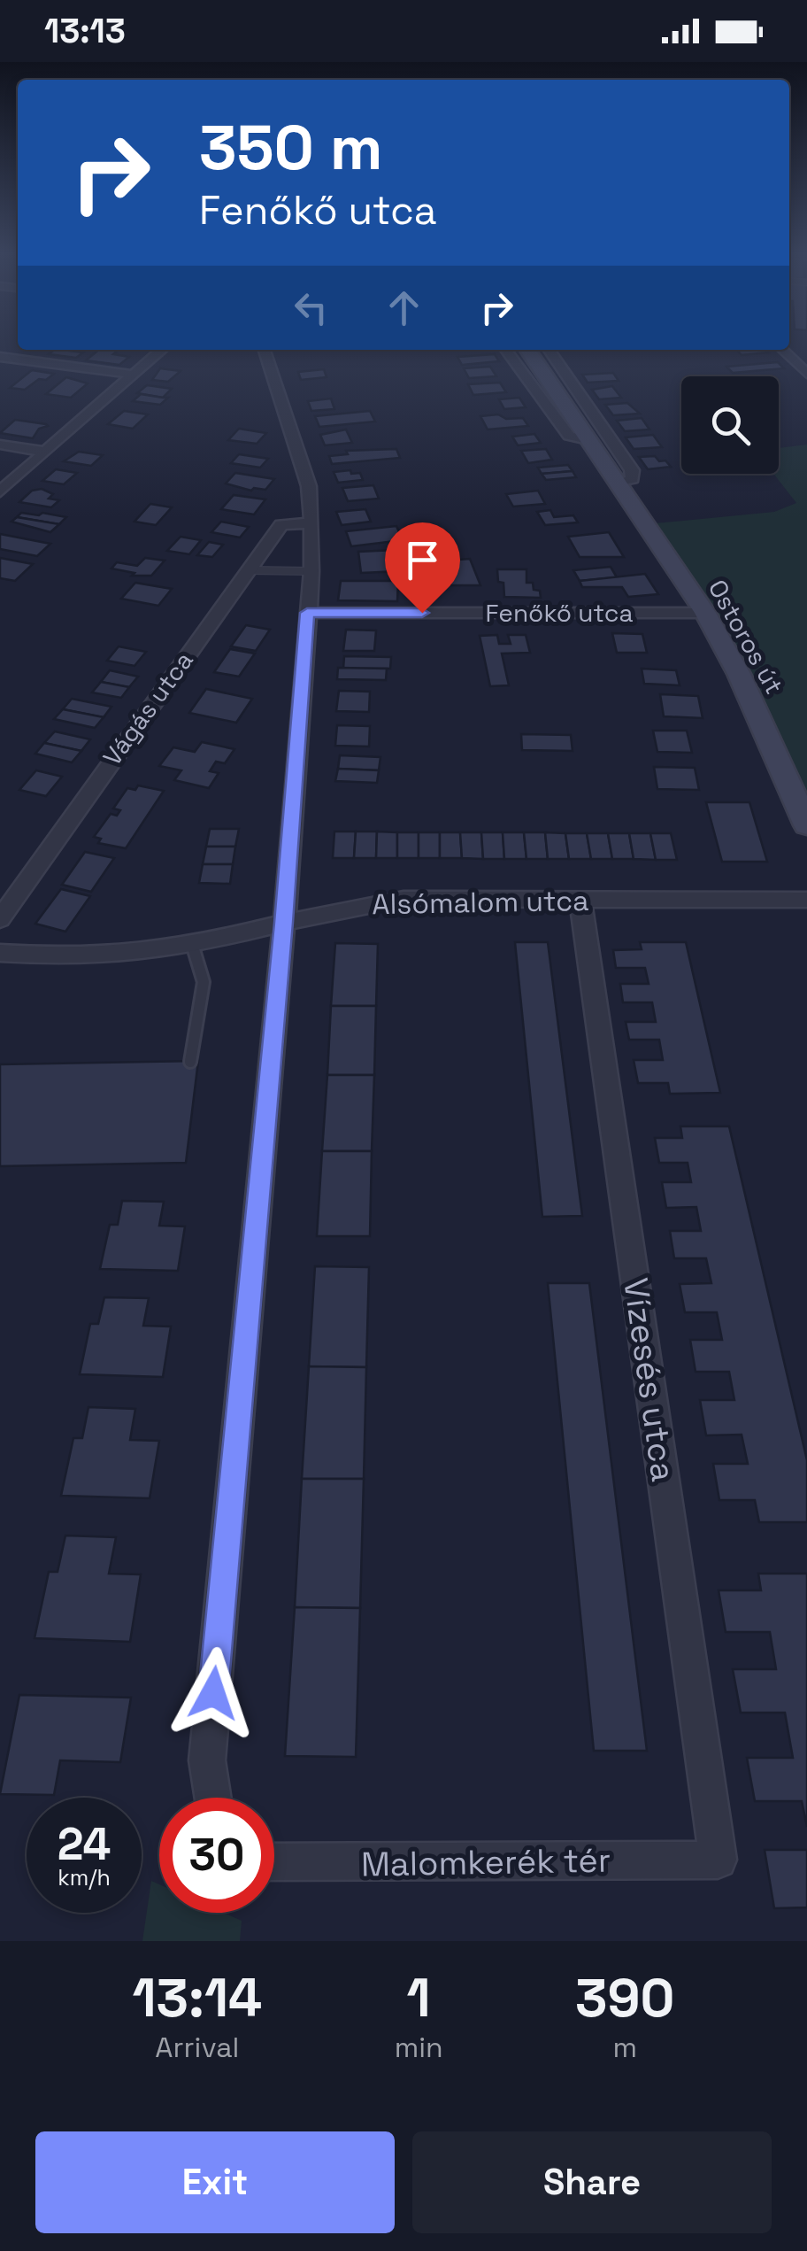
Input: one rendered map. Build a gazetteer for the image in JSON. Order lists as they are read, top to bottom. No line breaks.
{"streets":{"main road":["Ostoros út"],"street":["Fenőkő utca","Vágás utca","Alsómalom utca","Vízesés utca","Malomkerék tér"]},"crossings":[["Fenőkő utca","Ostoros út"],["Alsómalom utca","Vízesés utca"],["Vízesés utca","Malomkerék tér"]],"page":{"status":"13:13","turn":["350 m","Fenőkő utca"],"speed":"24 km/h","limit":"30","eta":["13:14","Arrival","1","min","390","m"],"buttons":["Exit","Share"]}}
